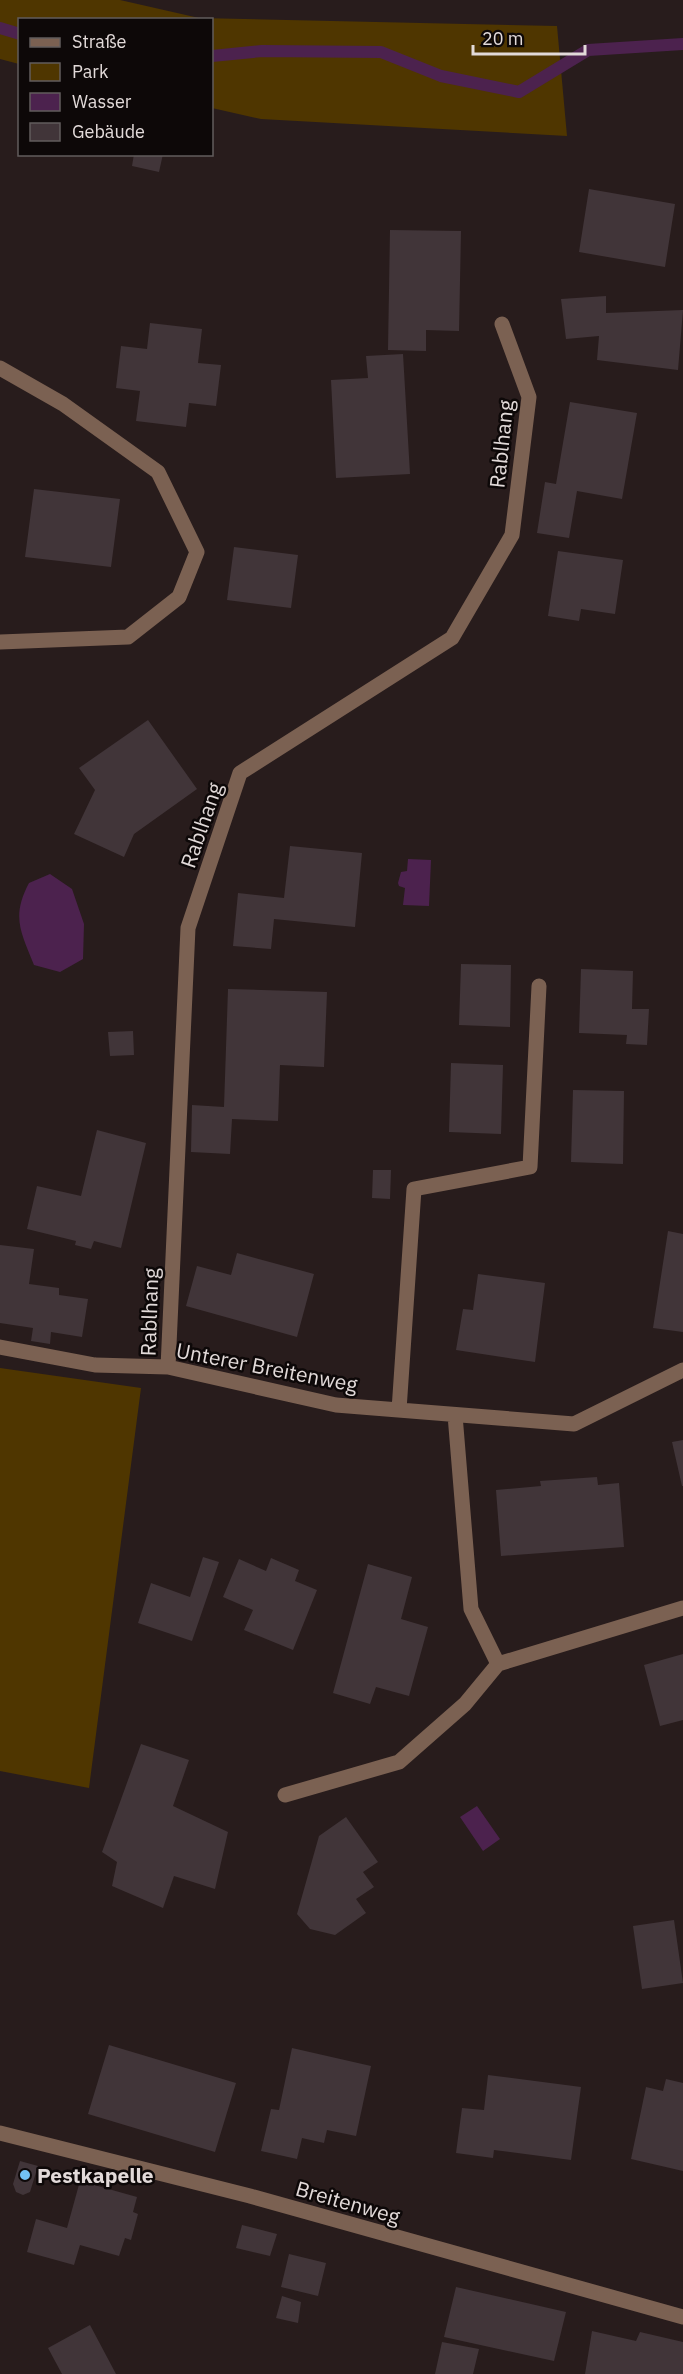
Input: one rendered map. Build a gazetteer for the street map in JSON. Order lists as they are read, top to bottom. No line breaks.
{"streets":{"street":["Rablhang","Unterer Breitenweg","Breitenweg"]},"crossings":[["Rablhang","Unterer Breitenweg"]],"places":["Pestkapelle"],"legend":["Straße","Park","Wasser","Gebäude"],"scale_bar":"20 m"}
